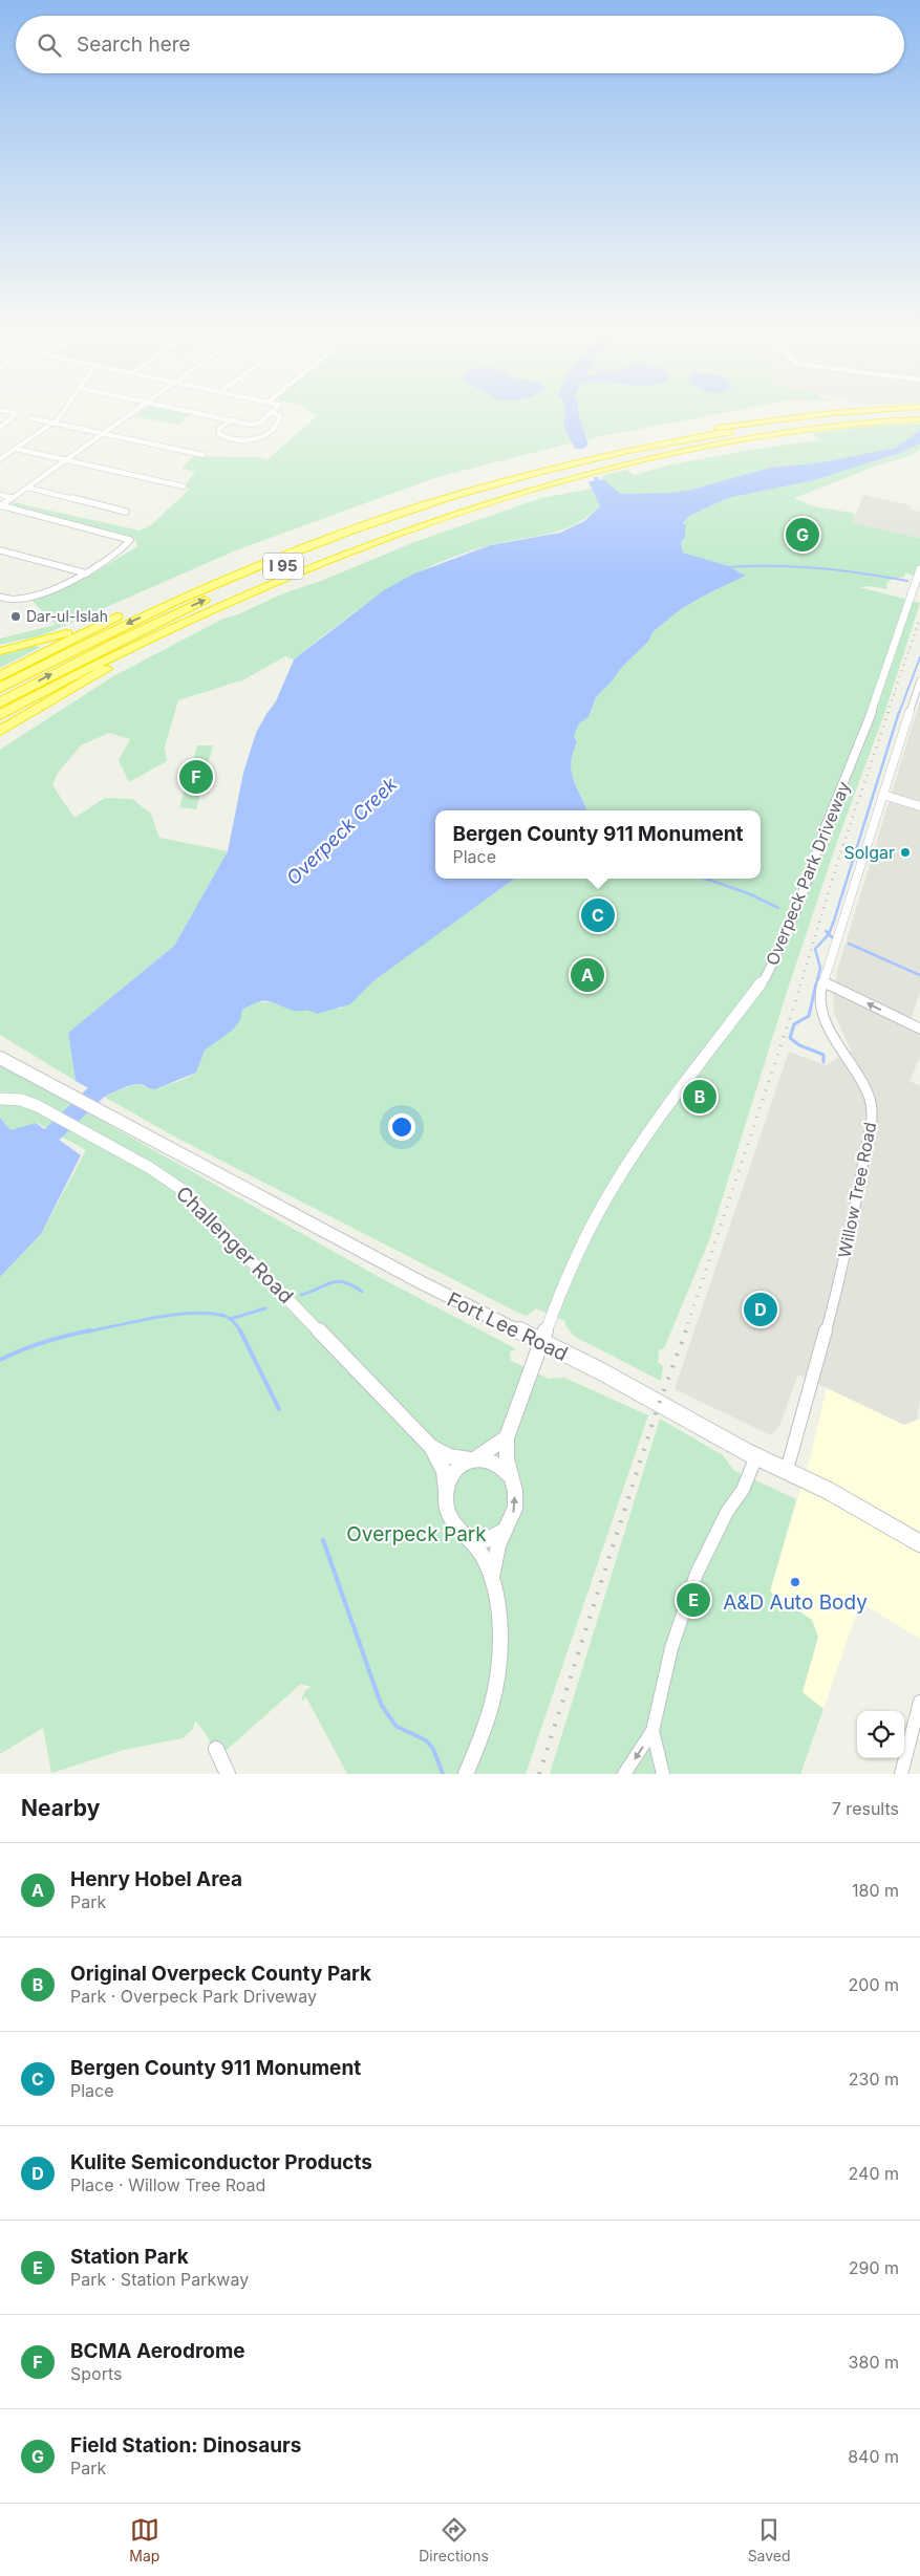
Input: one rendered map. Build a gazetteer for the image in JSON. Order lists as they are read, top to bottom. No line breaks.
{"streets":{"highway":["I 95"],"main road":["Fort Lee Road"],"street":["Overpeck Park Driveway","Willow Tree Road","Challenger Road"]},"crossings":[["Overpeck Park Driveway","Fort Lee Road"],["Willow Tree Road","Fort Lee Road"]],"water":["Overpeck Creek"],"parks":["Overpeck Park"],"places":["Dar-ul-Islah","Solgar","A&D Auto Body"],"page":{"search":"Search here","pins":["G","F","C","A","B","D","E"],"popup":["Bergen County 911 Monument","Place"],"heading":["Nearby","7 results"],"list":[{"mark":"A","name":"Henry Hobel Area","note":"Park","value":"180 m"},{"mark":"B","name":"Original Overpeck County Park","note":"Park · Overpeck Park Driveway","value":"200 m"},{"mark":"C","name":"Bergen County 911 Monument","note":"Place","value":"230 m"},{"mark":"D","name":"Kulite Semiconductor Products","note":"Place · Willow Tree Road","value":"240 m"},{"mark":"E","name":"Station Park","note":"Park · Station Parkway","value":"290 m"},{"mark":"F","name":"BCMA Aerodrome","note":"Sports","value":"380 m"},{"mark":"G","name":"Field Station: Dinosaurs","note":"Park","value":"840 m"}],"nav":["Map","Directions","Saved"]}}
